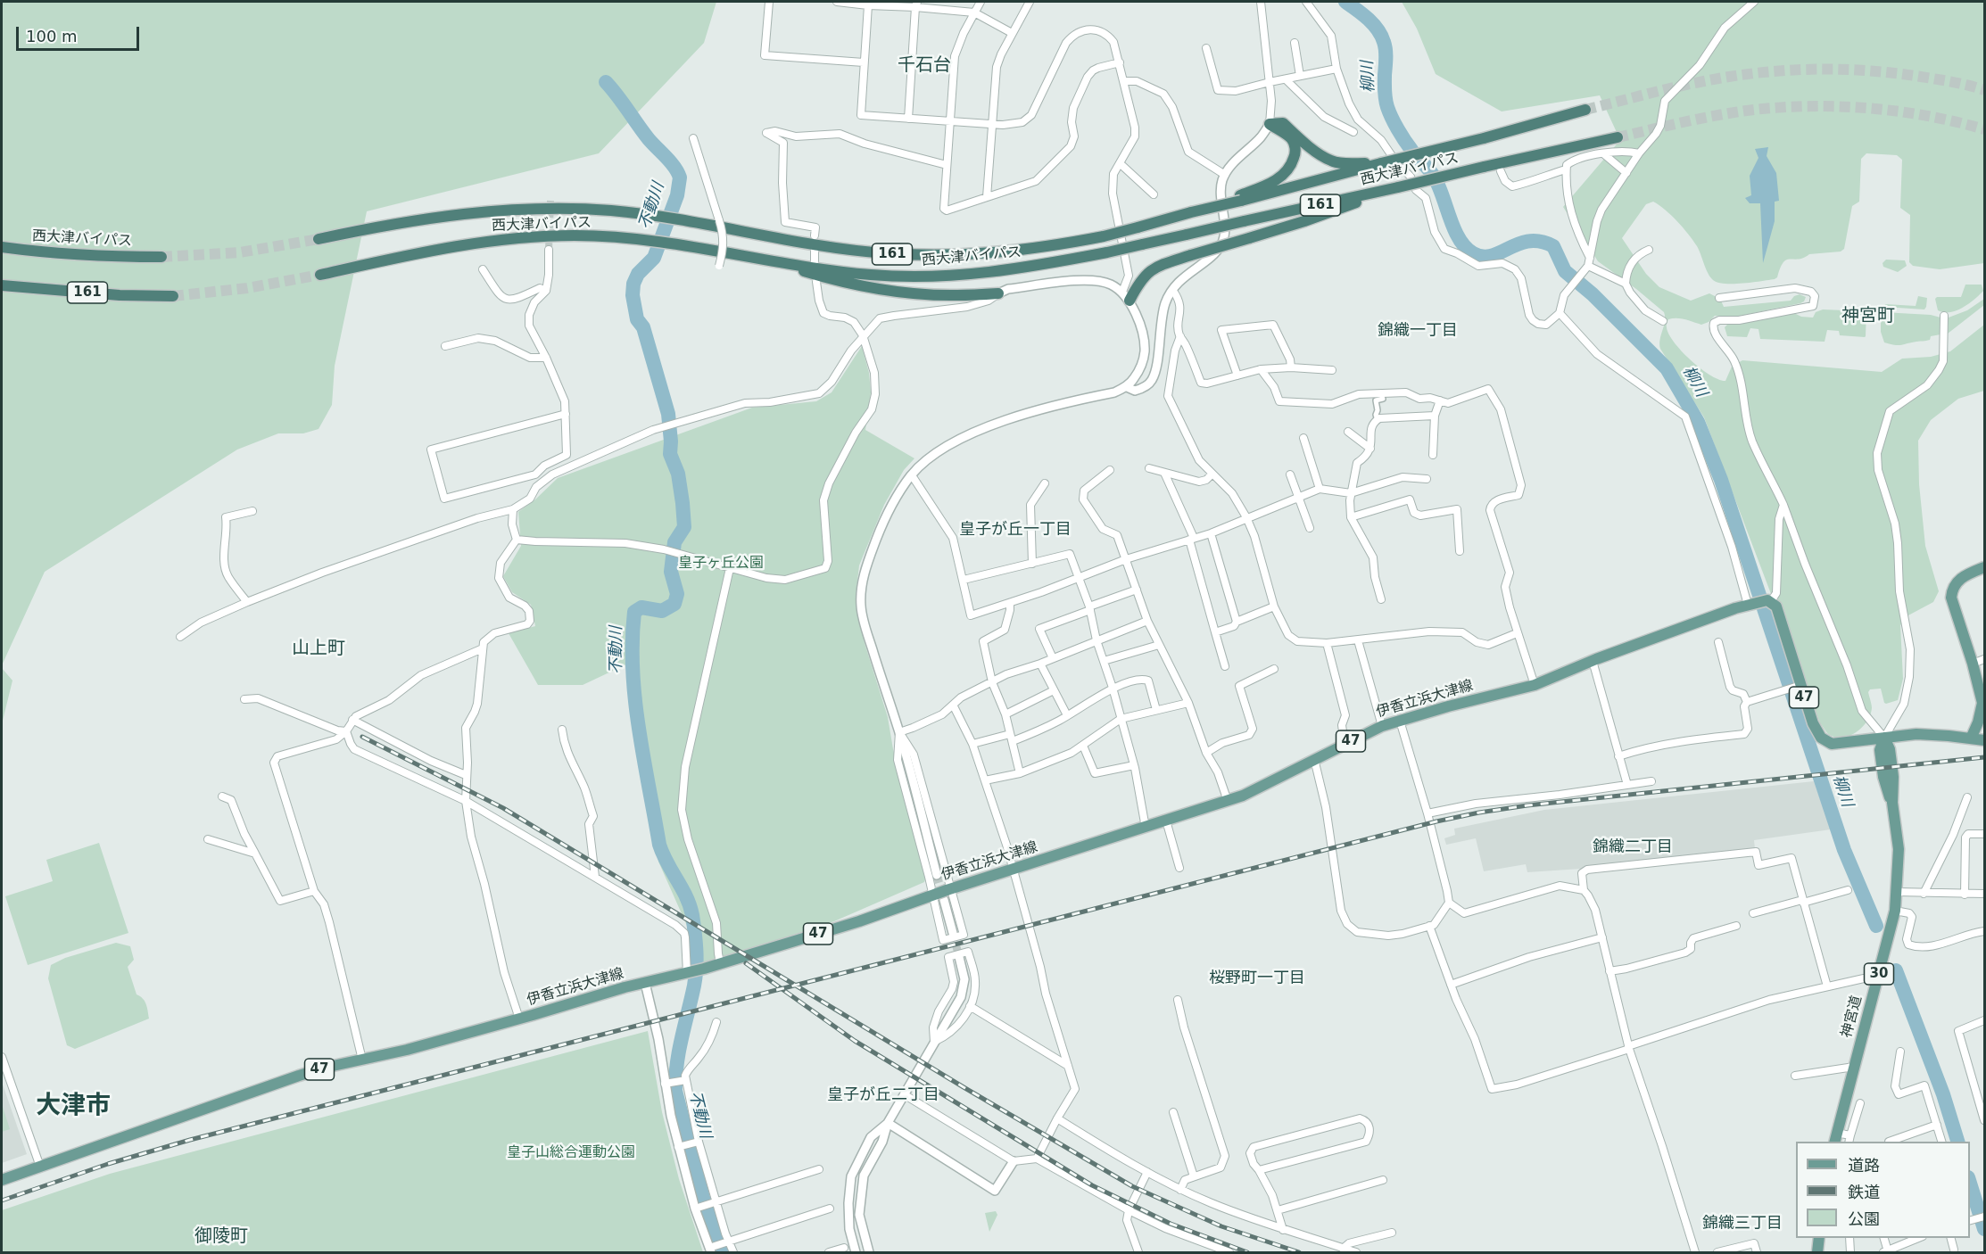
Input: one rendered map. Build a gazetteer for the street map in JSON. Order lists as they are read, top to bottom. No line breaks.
{"streets":{"highway":["西大津バイパス","161"],"main road":["47","伊香立浜大津線","30","神宮道"]},"crossings":[["47","伊香立浜大津線"],["47","神宮道"]],"districts":["千石台","神宮町","錦織一丁目","皇子が丘一丁目","山上町","錦織二丁目","桜野町一丁目","皇子が丘二丁目","大津市","錦織三丁目","御陵町"],"water":["柳川","不動川"],"parks":["皇子ヶ丘公園","皇子山総合運動公園"],"legend":["道路","鉄道","公園"],"scale_bar":"100 m"}
